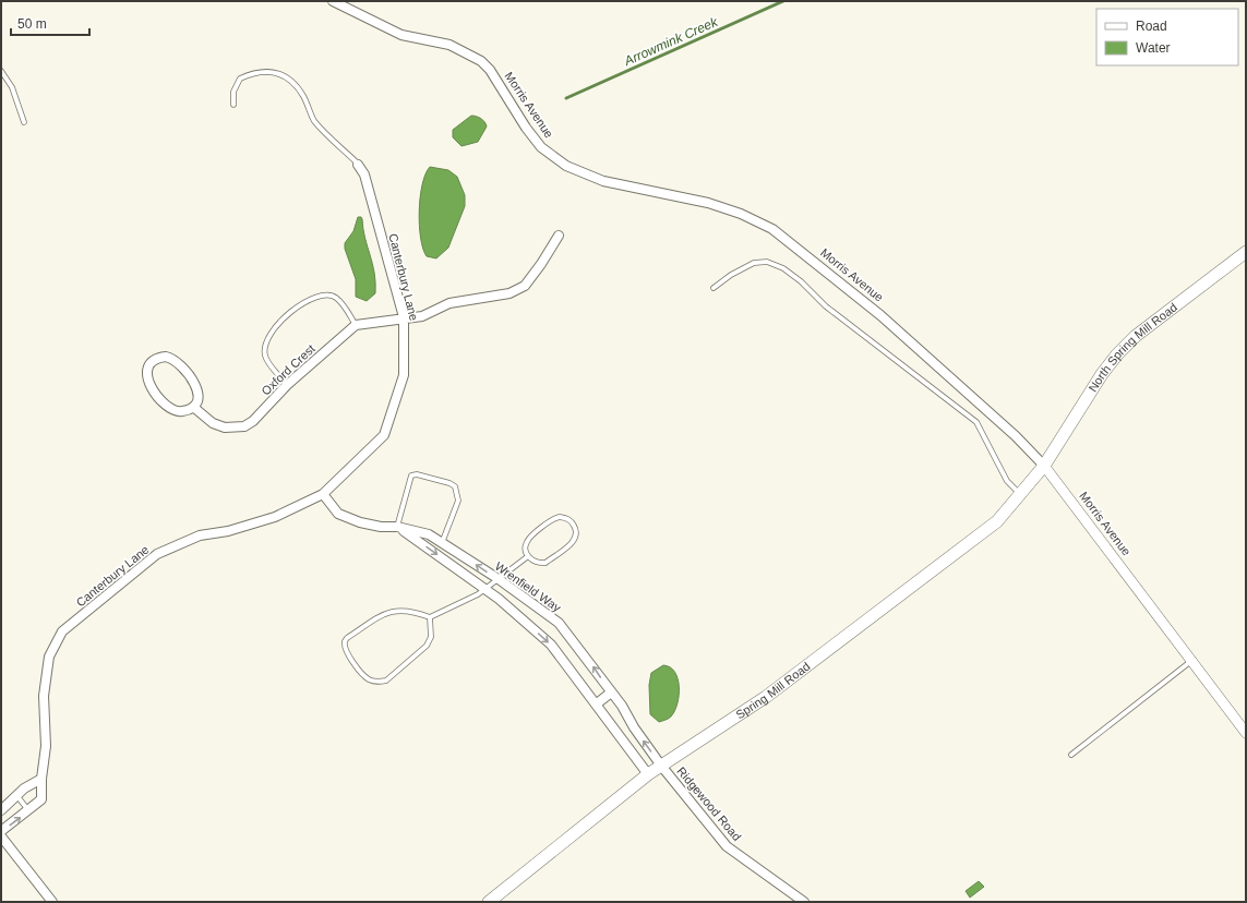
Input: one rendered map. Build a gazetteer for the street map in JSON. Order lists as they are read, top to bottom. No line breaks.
{"streets":{"main road":["North Spring Mill Road","Spring Mill Road"],"street":["Morris Avenue","Canterbury Lane","Oxford Crest","Wrenfield Way","Ridgewood Road"]},"crossings":[["Morris Avenue","North Spring Mill Road"],["Morris Avenue","Spring Mill Road"],["Canterbury Lane","Wrenfield Way"],["North Spring Mill Road","Spring Mill Road"],["Wrenfield Way","Spring Mill Road"],["Wrenfield Way","Ridgewood Road"],["Spring Mill Road","Ridgewood Road"]],"water":["Arrowmink Creek"],"legend":["Road","Water"],"scale_bar":"50 m"}
